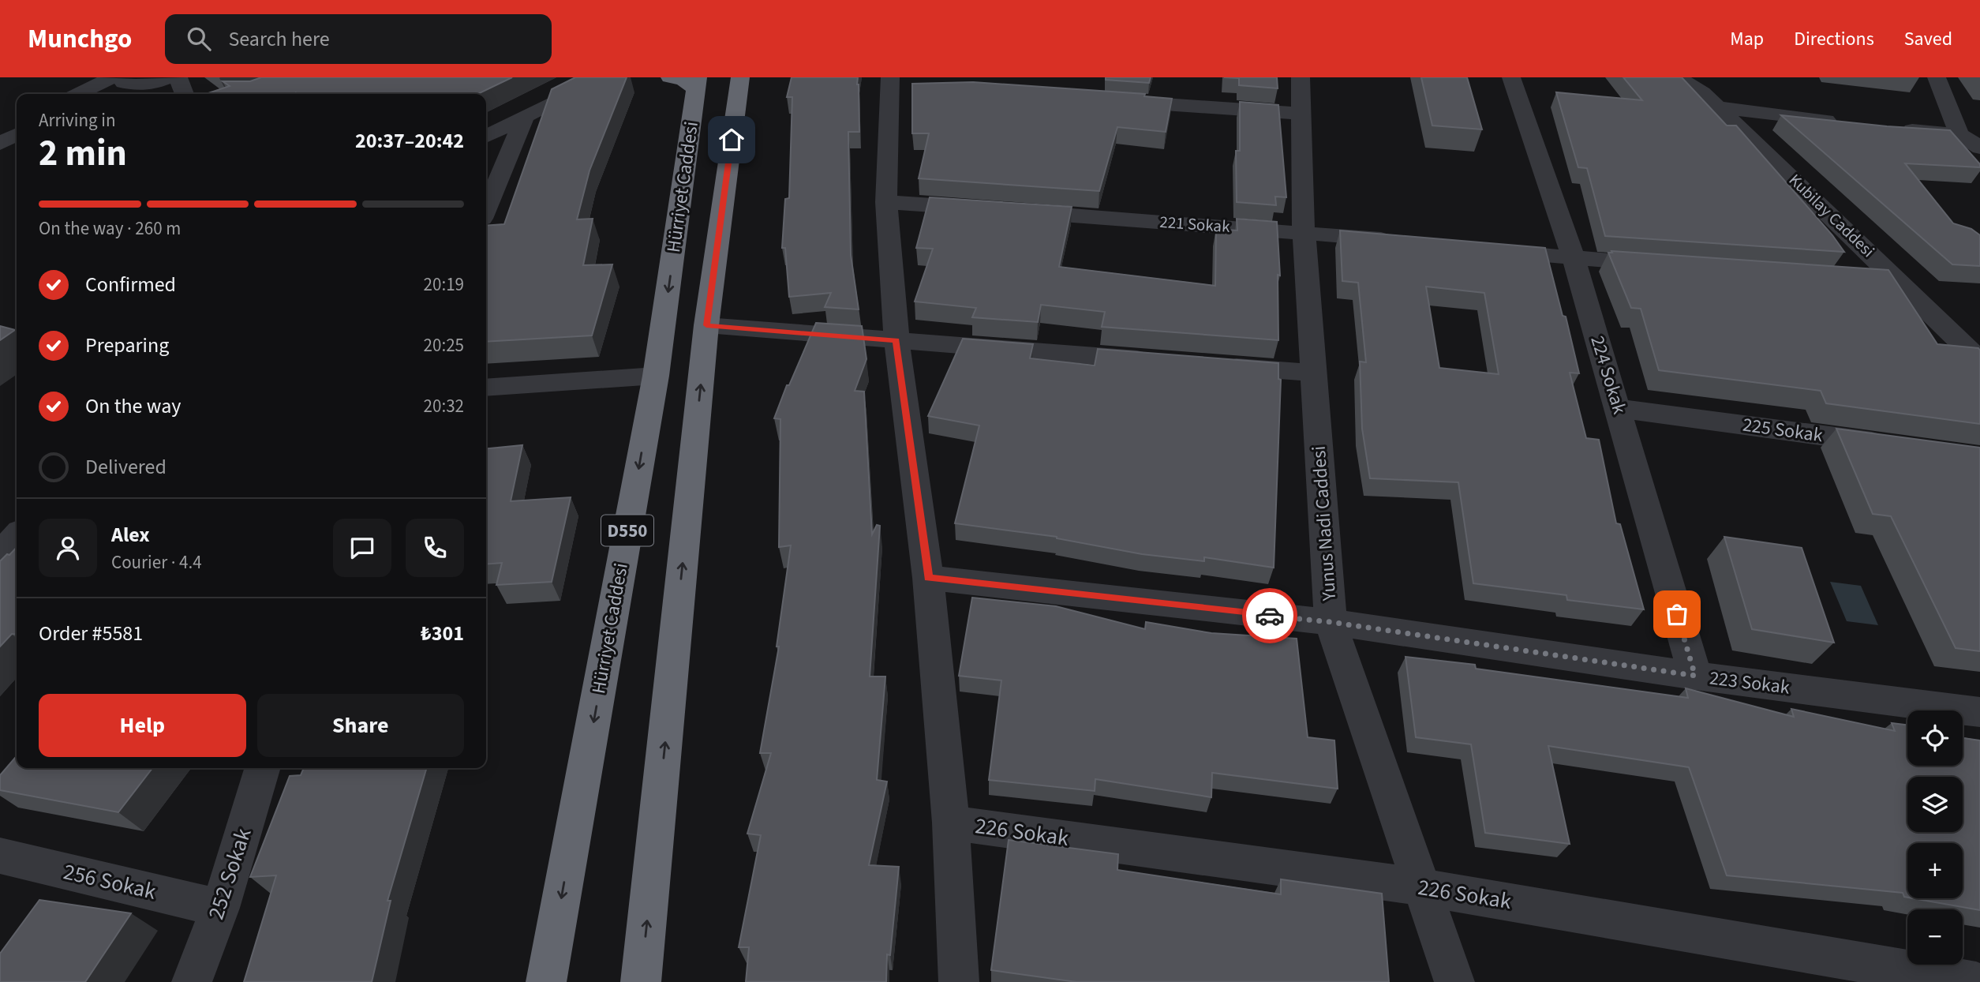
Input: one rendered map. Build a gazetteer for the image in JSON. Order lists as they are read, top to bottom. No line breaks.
{"streets":{"highway":["Hürriyet Caddesi","D550"],"street":["Kubilay Caddesi","221 Sokak","224 Sokak","225 Sokak","Yunus Nadi Caddesi","223 Sokak","226 Sokak","252 Sokak","256 Sokak"]},"crossings":[["221 Sokak","Yunus Nadi Caddesi"],["224 Sokak","225 Sokak"],["224 Sokak","223 Sokak"],["Yunus Nadi Caddesi","223 Sokak"],["Yunus Nadi Caddesi","226 Sokak"],["252 Sokak","256 Sokak"]],"page":{"header":"Munchgo","search":"Search here","nav":["Map","Directions","Saved"],"heading":["2 min","Arriving in","20:37–20:42"],"panel":["Alex","Courier · 4.4","Order #5581","₺301"],"bar":"On the way · 260 m","list":[["Confirmed","20:19"],["Preparing","20:25"],["On the way","20:32"],"Delivered"],"buttons":["Help","Share"],"map_buttons":["+","−"]}}
